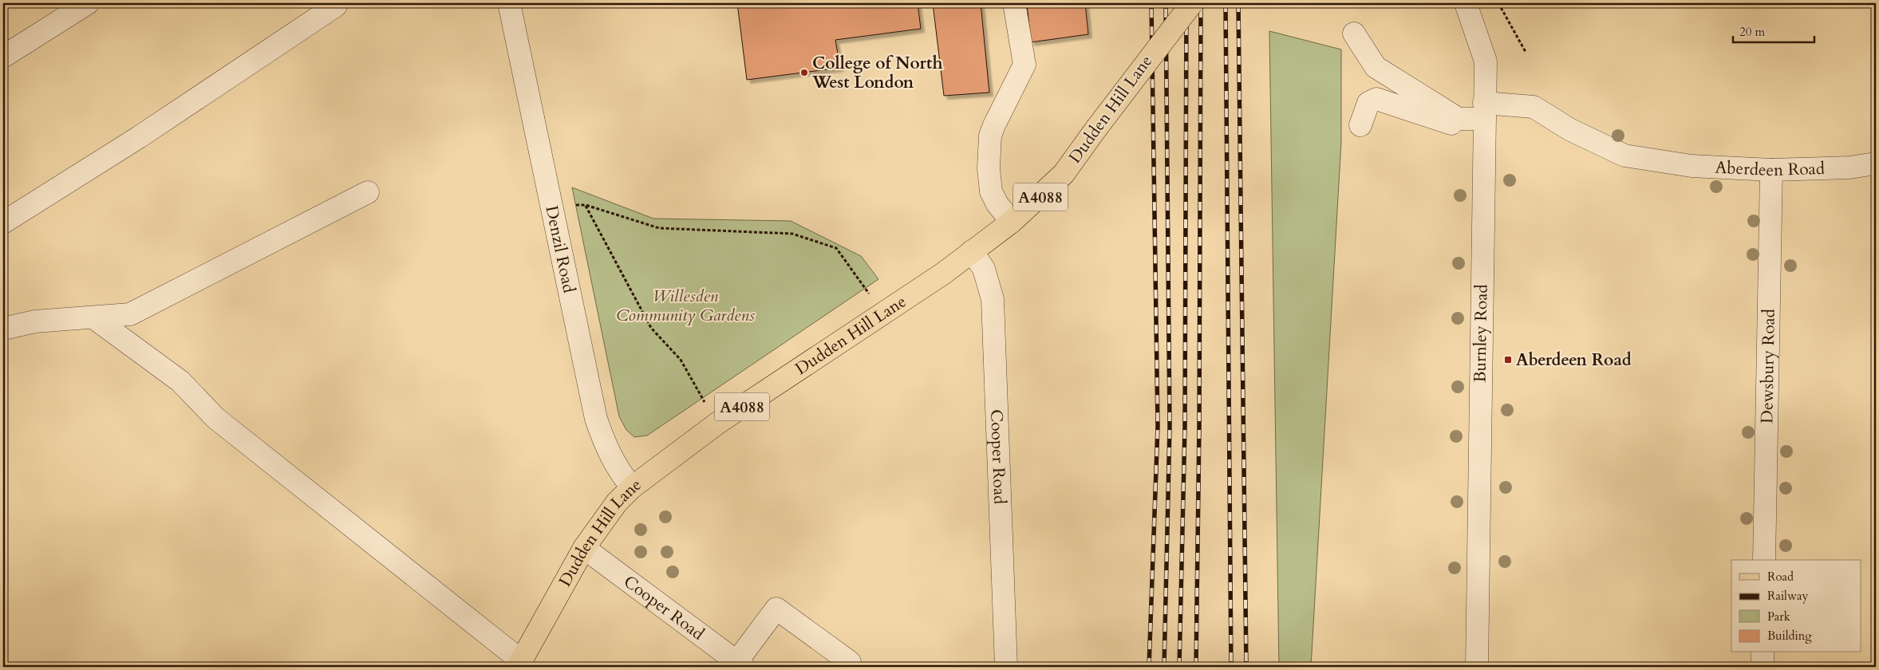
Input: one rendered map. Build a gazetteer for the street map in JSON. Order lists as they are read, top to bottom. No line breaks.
{"streets":{"main road":["Dudden Hill Lane","A4088"],"street":["Aberdeen Road","Denzil Road","Burnley Road","Dewsbury Road","Cooper Road"]},"crossings":[["Dudden Hill Lane","Denzil Road"],["Dudden Hill Lane","Cooper Road"],["Aberdeen Road","Burnley Road"],["Aberdeen Road","Dewsbury Road"]],"parks":["Willesden Community Gardens"],"places":{"other":["College of North West London"],"transit":["Aberdeen Road"]},"legend":["Road","Railway","Park","Building"],"scale_bar":"20 m"}
